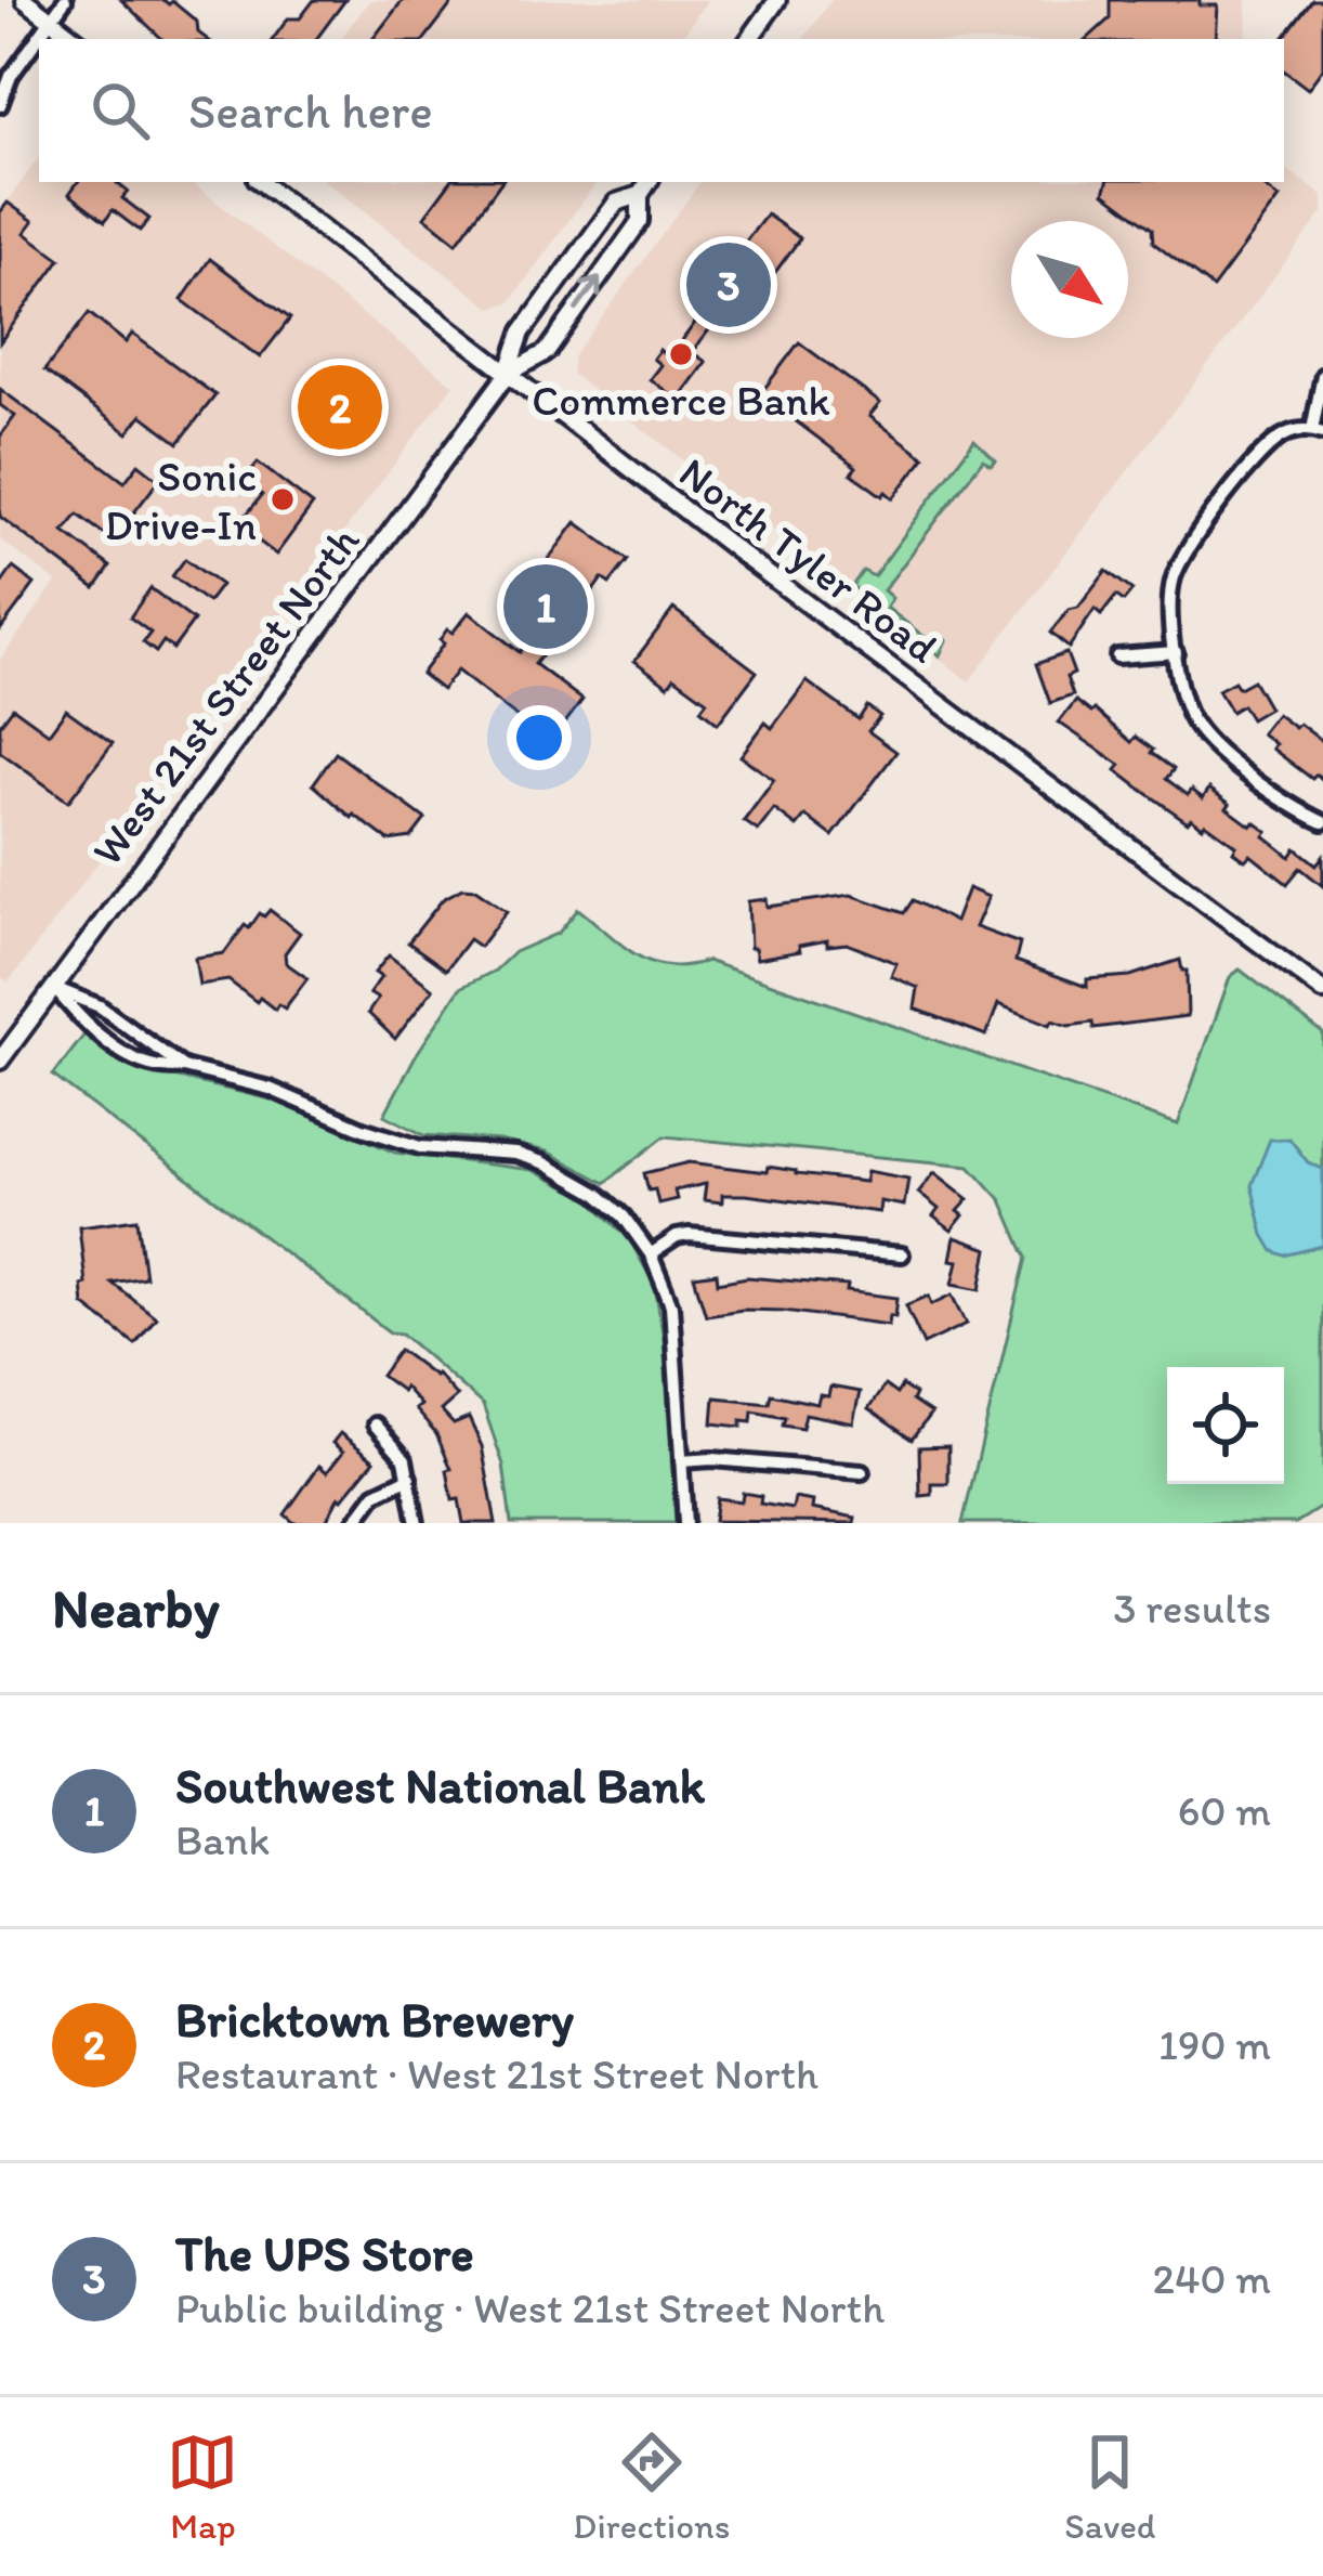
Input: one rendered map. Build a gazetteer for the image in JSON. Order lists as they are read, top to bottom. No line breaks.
{"streets":{"main road":["North Tyler Road","West 21st Street North"]},"crossings":[["North Tyler Road","West 21st Street North"]],"places":["Commerce Bank","Sonic Drive-In"],"north":"bottom right","page":{"search":"Search here","pins":["3","2","1"],"heading":["Nearby","3 results"],"list":[{"mark":"1","name":"Southwest National Bank","note":"Bank","value":"60 m"},{"mark":"2","name":"Bricktown Brewery","note":"Restaurant · West 21st Street North","value":"190 m"},{"mark":"3","name":"The UPS Store","note":"Public building · West 21st Street North","value":"240 m"}],"nav":["Map","Directions","Saved"]}}
